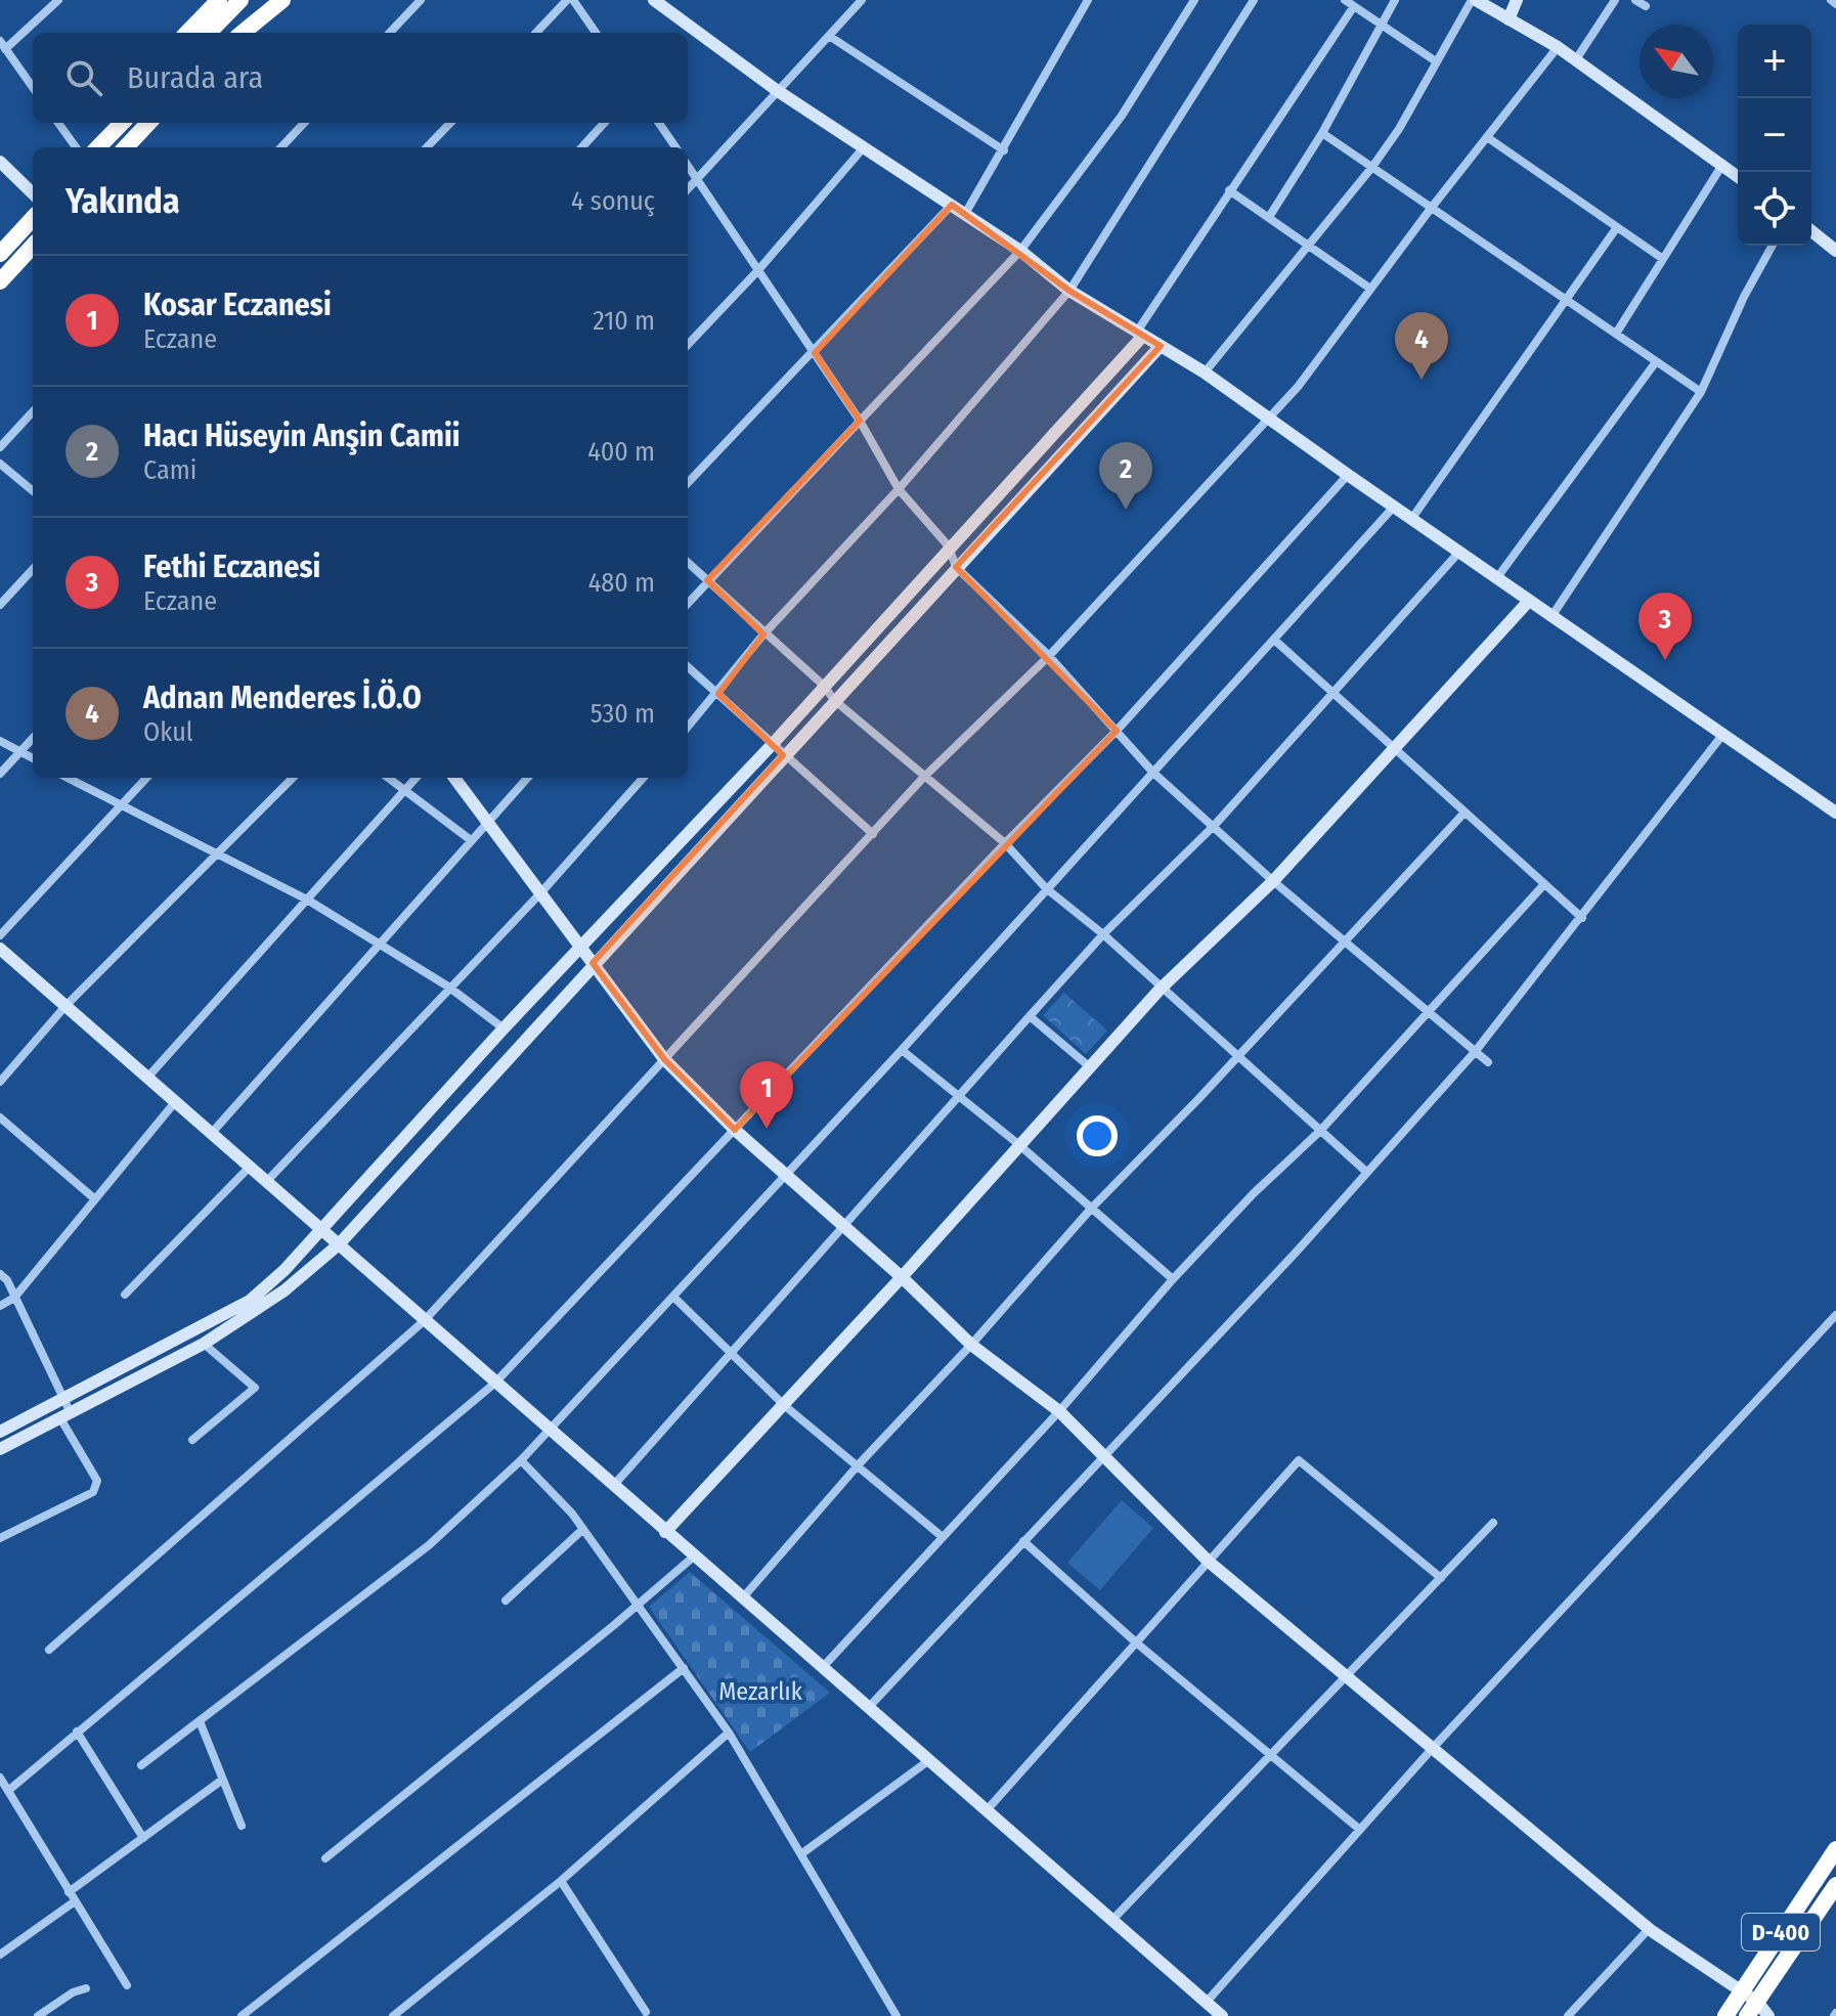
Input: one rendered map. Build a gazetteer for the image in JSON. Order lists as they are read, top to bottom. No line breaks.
{"streets":{"highway":["D-400"]},"parks":["Mezarlık"],"north":"top left","page":{"map_buttons":["+","−"],"search":"Burada ara","heading":["Yakında","4 sonuç"],"list":[{"mark":"1","name":"Kosar Eczanesi","note":"Eczane","value":"210 m"},{"mark":"2","name":"Hacı Hüseyin Anşin Camii","note":"Cami","value":"400 m"},{"mark":"3","name":"Fethi Eczanesi","note":"Eczane","value":"480 m"},{"mark":"4","name":"Adnan Menderes İ.Ö.O","note":"Okul","value":"530 m"}],"pins":["4","2","3","1"]}}
